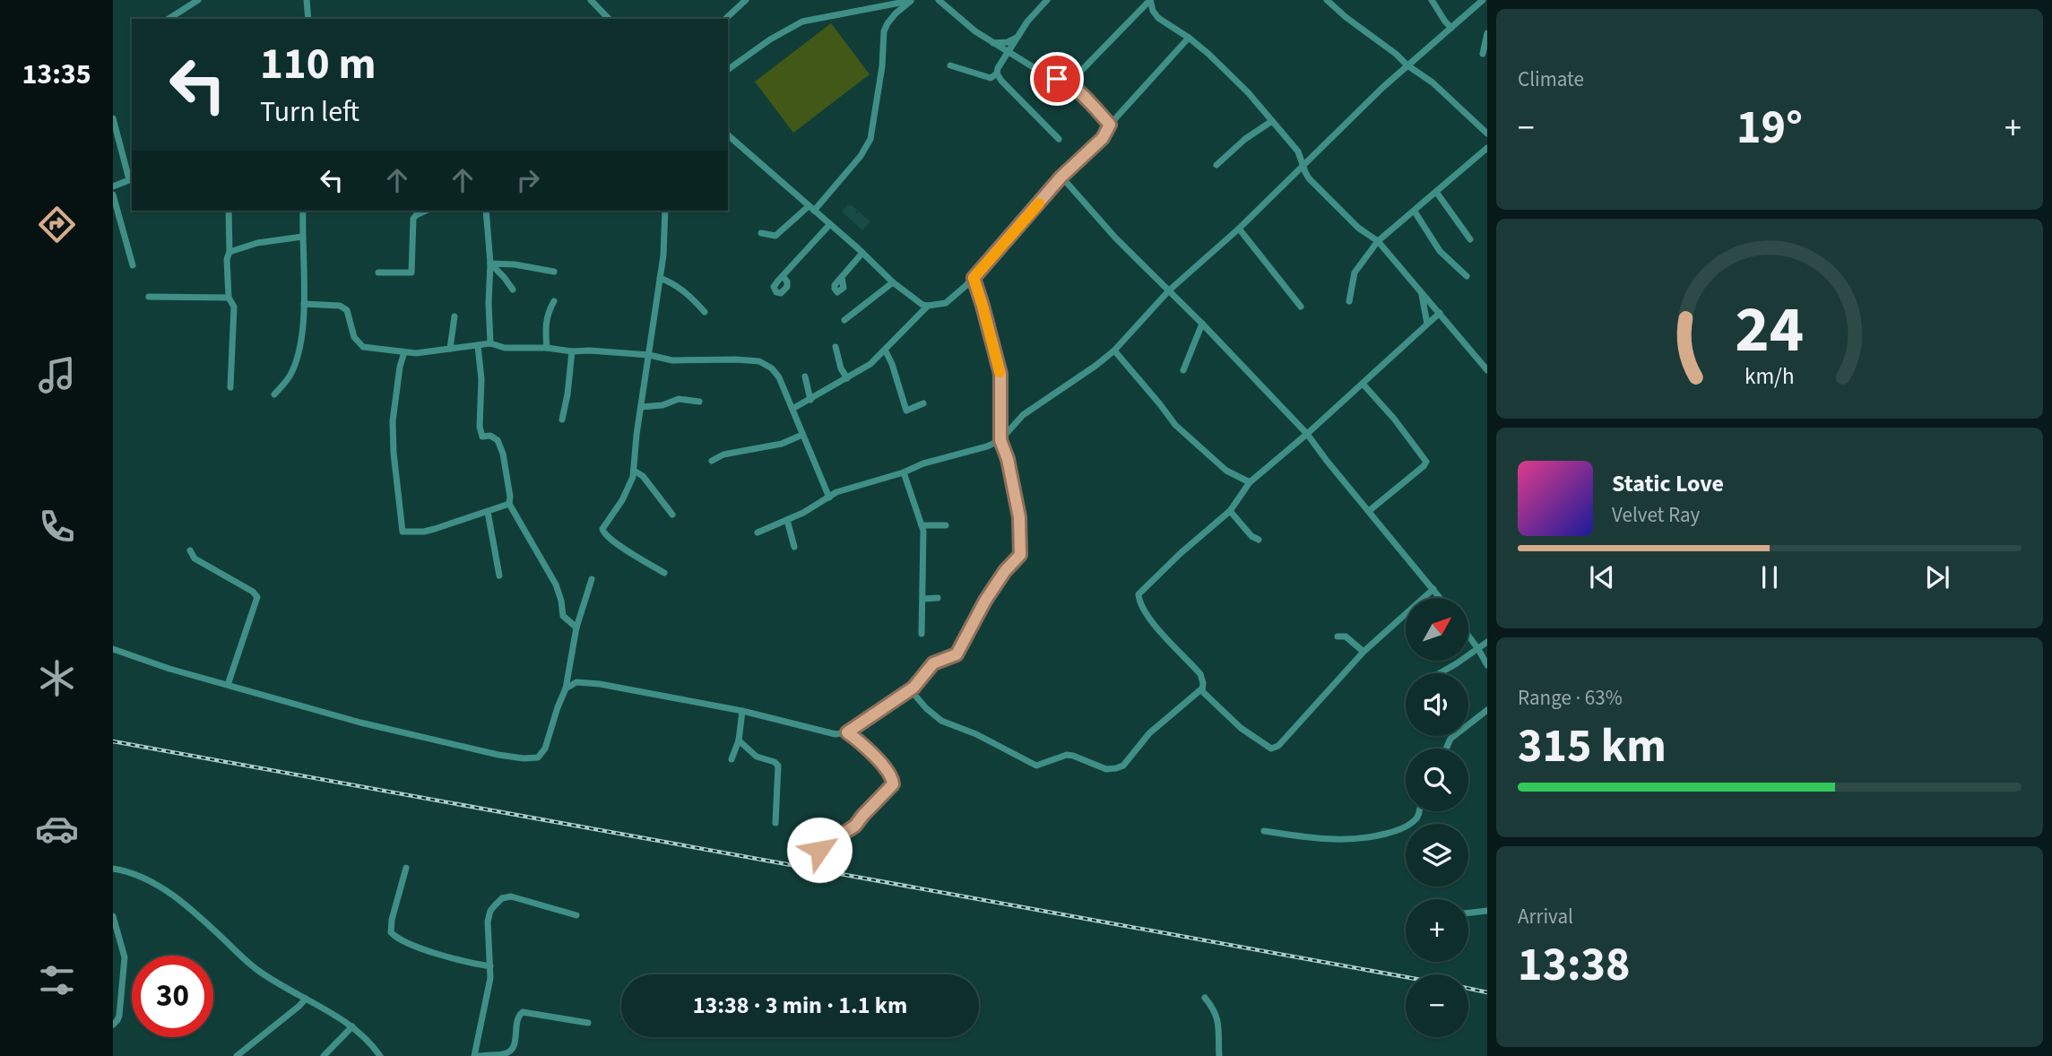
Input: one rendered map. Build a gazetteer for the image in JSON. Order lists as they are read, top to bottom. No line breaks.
{"north":"top right","page":{"tabs":"13:35","tile":["Climate",["Range · 63%","315 km"],["Arrival","13:38"]],"turn":["110 m","Turn left"],"heat":["−","19°","+"],"song":["Static Love","Velvet Ray"],"map_buttons":["+","−"],"limit":"30","trip":"13:38 · 3 min · 1.1 km","gauge":["24","km/h"]}}
